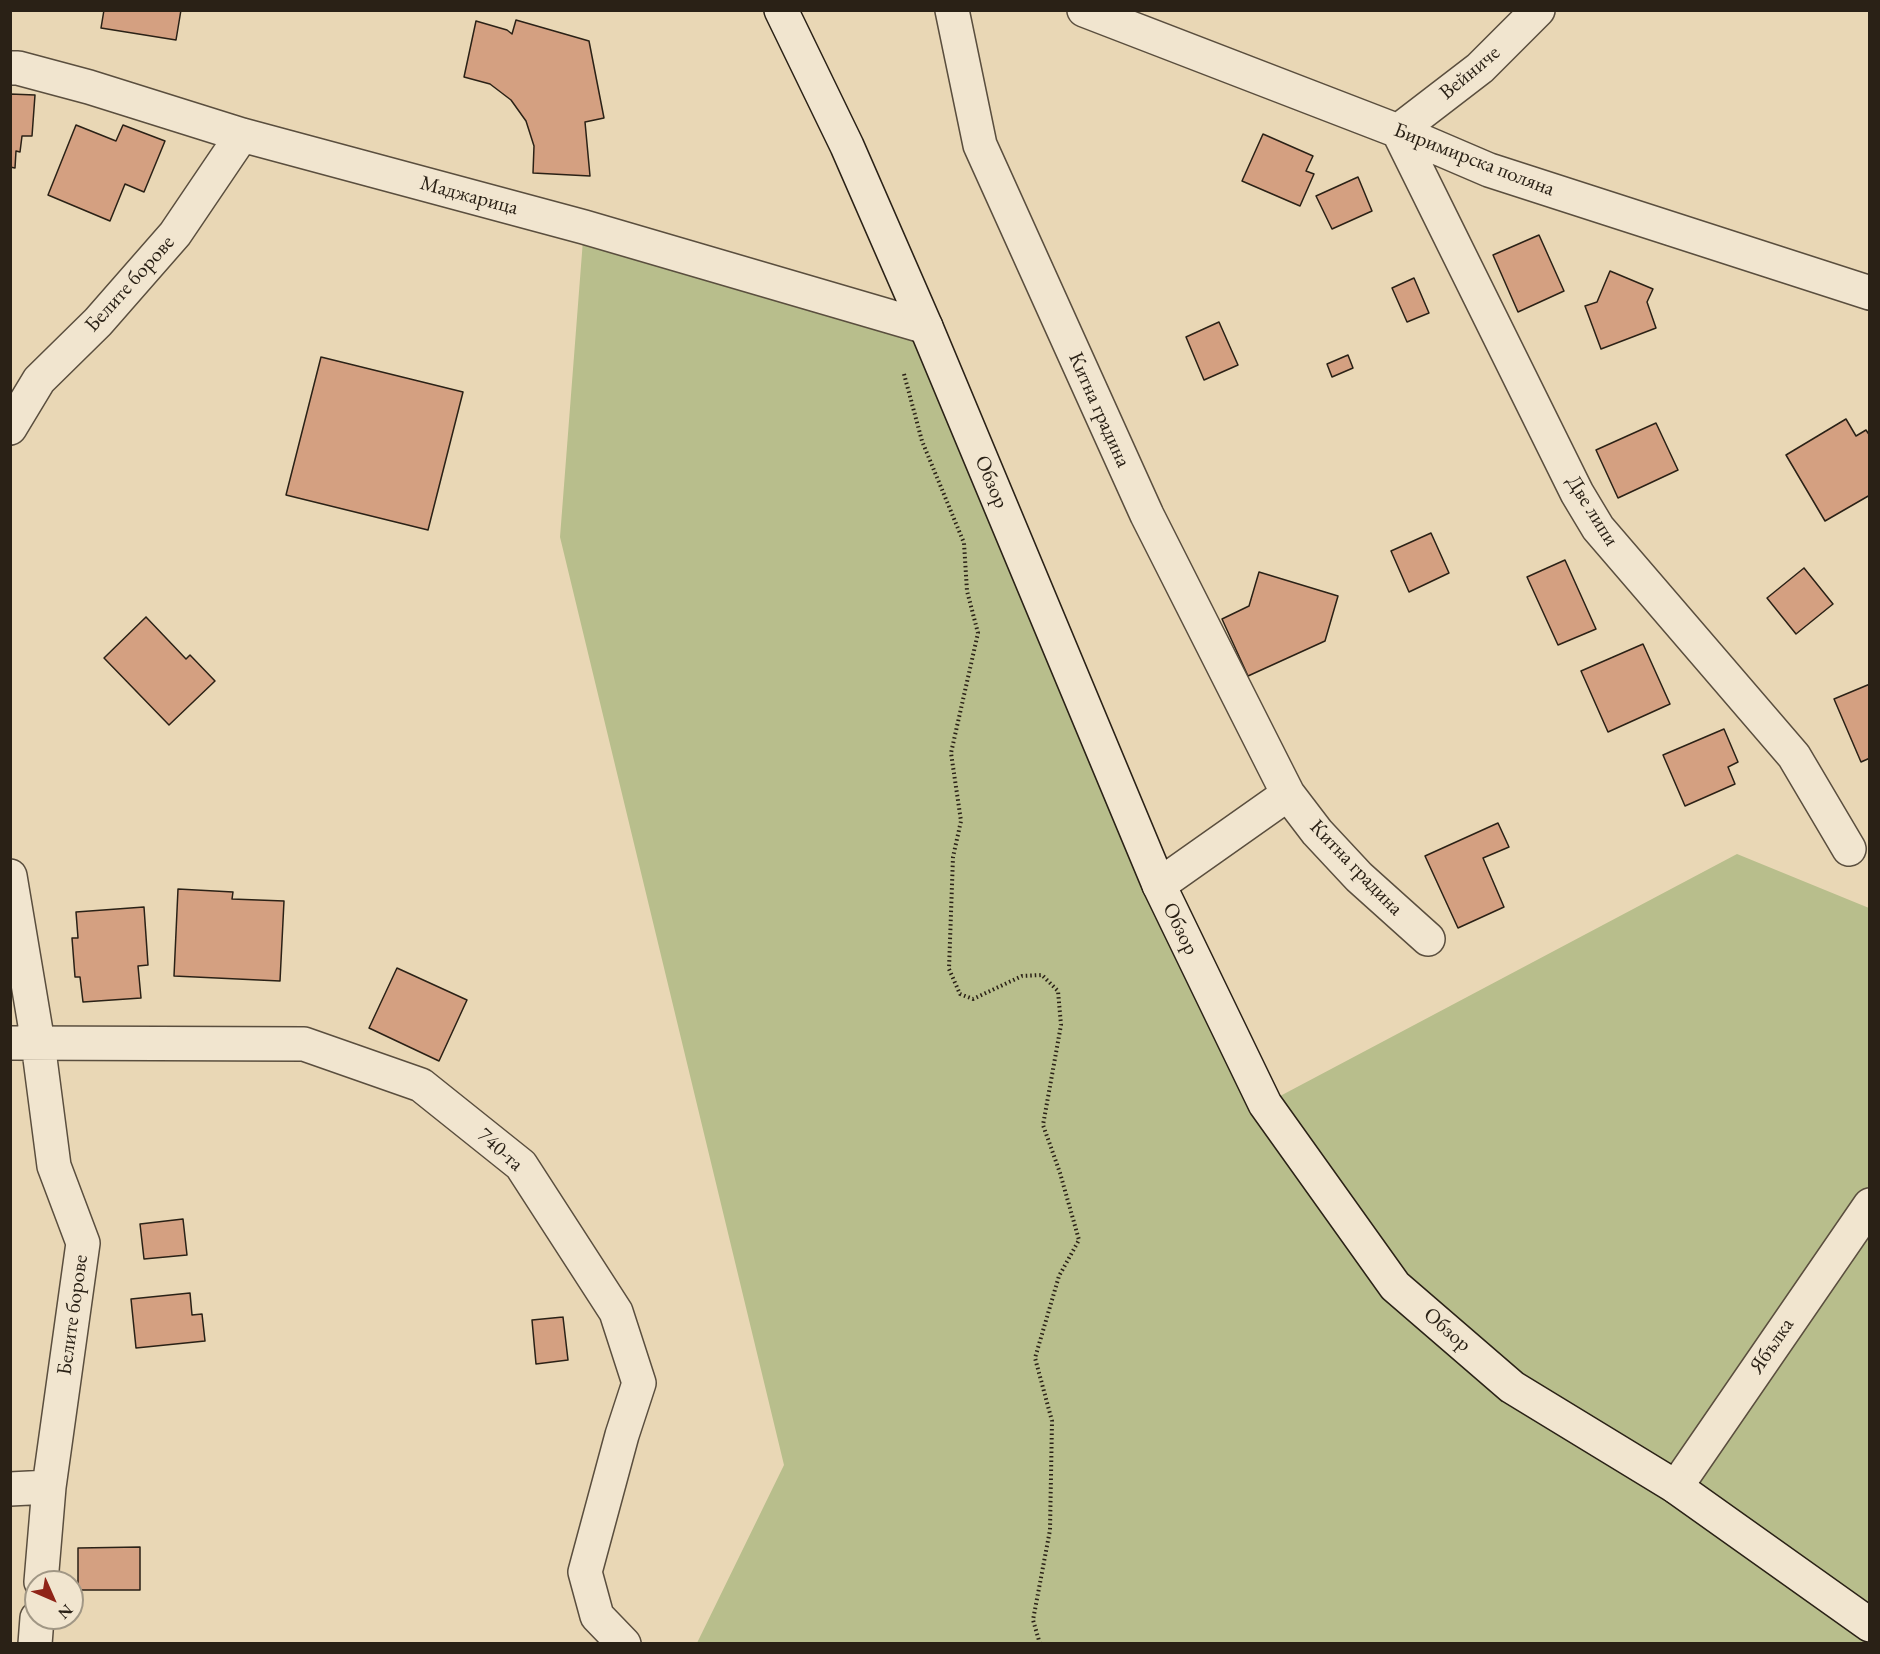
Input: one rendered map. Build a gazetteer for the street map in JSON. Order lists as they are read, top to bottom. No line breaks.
{"streets":{"street":["Вейниче","Биримирска поляна","Маджарица","Белите борове","Китна градина","Обзор","Две липи","740-та","Ябълка"]},"crossings":[["Вейниче","Биримирска поляна"],["Вейниче","Две липи"],["Биримирска поляна","Две липи"],["Маджарица","Белите борове"],["Маджарица","Обзор"],["Белите борове","740-та"],["Обзор","Ябълка"]],"north":"bottom right"}
